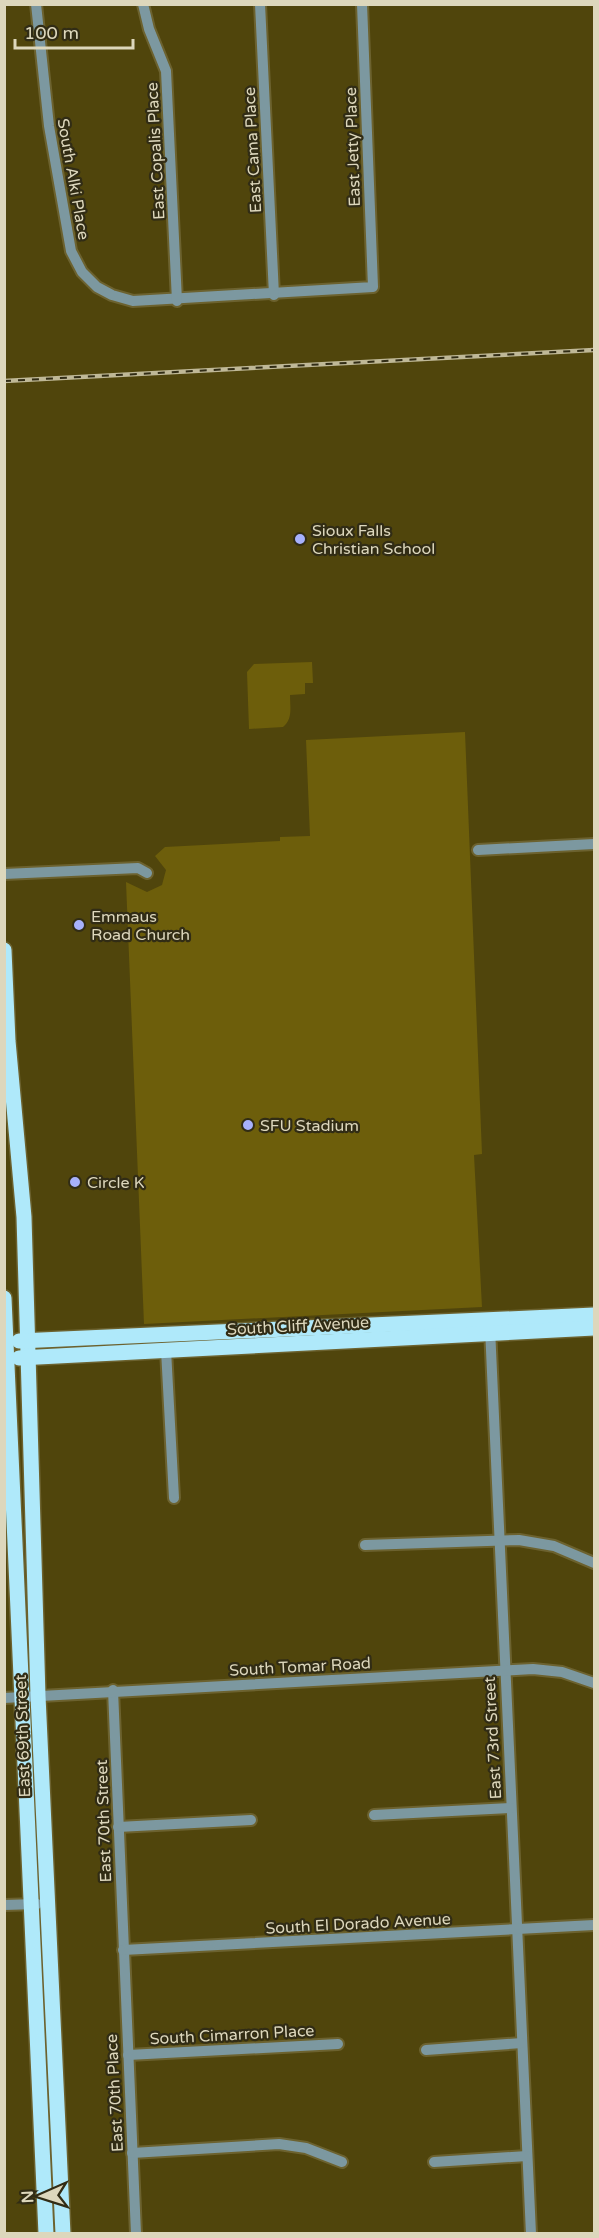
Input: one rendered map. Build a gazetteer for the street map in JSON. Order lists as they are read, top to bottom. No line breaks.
{"streets":{"main road":["South Cliff Avenue","East 69th Street"],"street":["East Jetty Place","East Cama Place","East Copalis Place","South Alki Place","South Tomar Road","East 73rd Street","East 70th Street","South El Dorado Avenue","South Cimarron Place","East 70th Place"]},"crossings":[["East Jetty Place","South Alki Place"],["East Cama Place","South Alki Place"],["East Copalis Place","South Alki Place"],["South Cliff Avenue","East 69th Street"],["South Cliff Avenue","East 73rd Street"],["South Tomar Road","East 69th Street"],["South Tomar Road","East 73rd Street"],["South Tomar Road","East 70th Street"],["East 73rd Street","South El Dorado Avenue"],["East 70th Street","South El Dorado Avenue"],["East 70th Street","East 70th Place"],["South El Dorado Avenue","East 70th Place"],["South Cimarron Place","East 70th Place"]],"places":["Sioux Falls Christian School","Emmaus Road Church","SFU Stadium","Circle K"],"scale_bar":"100 m","north":"left"}
